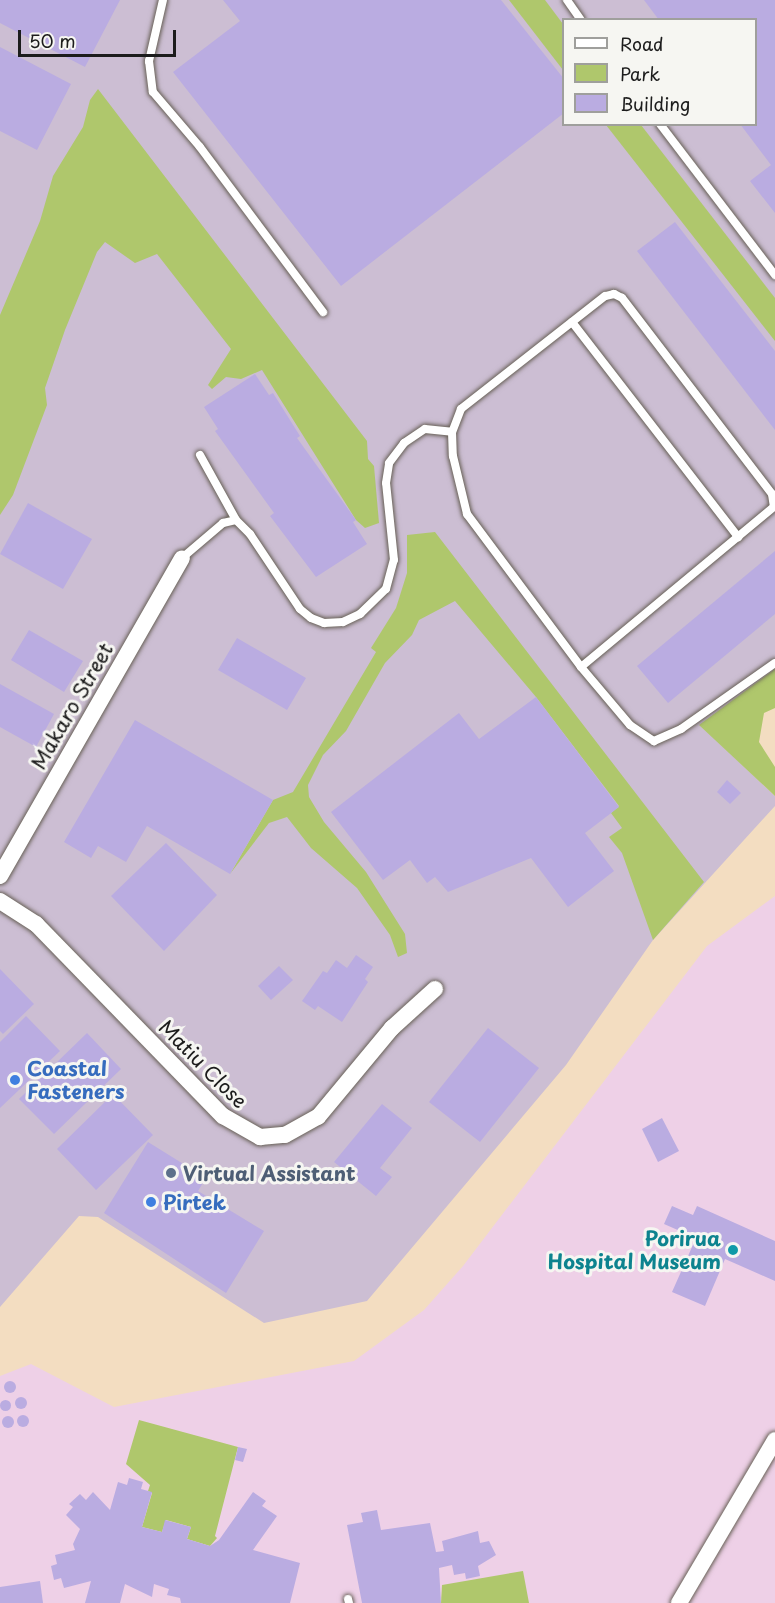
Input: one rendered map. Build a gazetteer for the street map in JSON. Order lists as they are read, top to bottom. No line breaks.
{"streets":{"street":["Makaro Street","Matiu Close"]},"places":["Coastal Fasteners","Virtual Assistant","Pirtek","Porirua Hospital Museum"],"legend":["Road","Park","Building"],"scale_bar":"50 m"}
